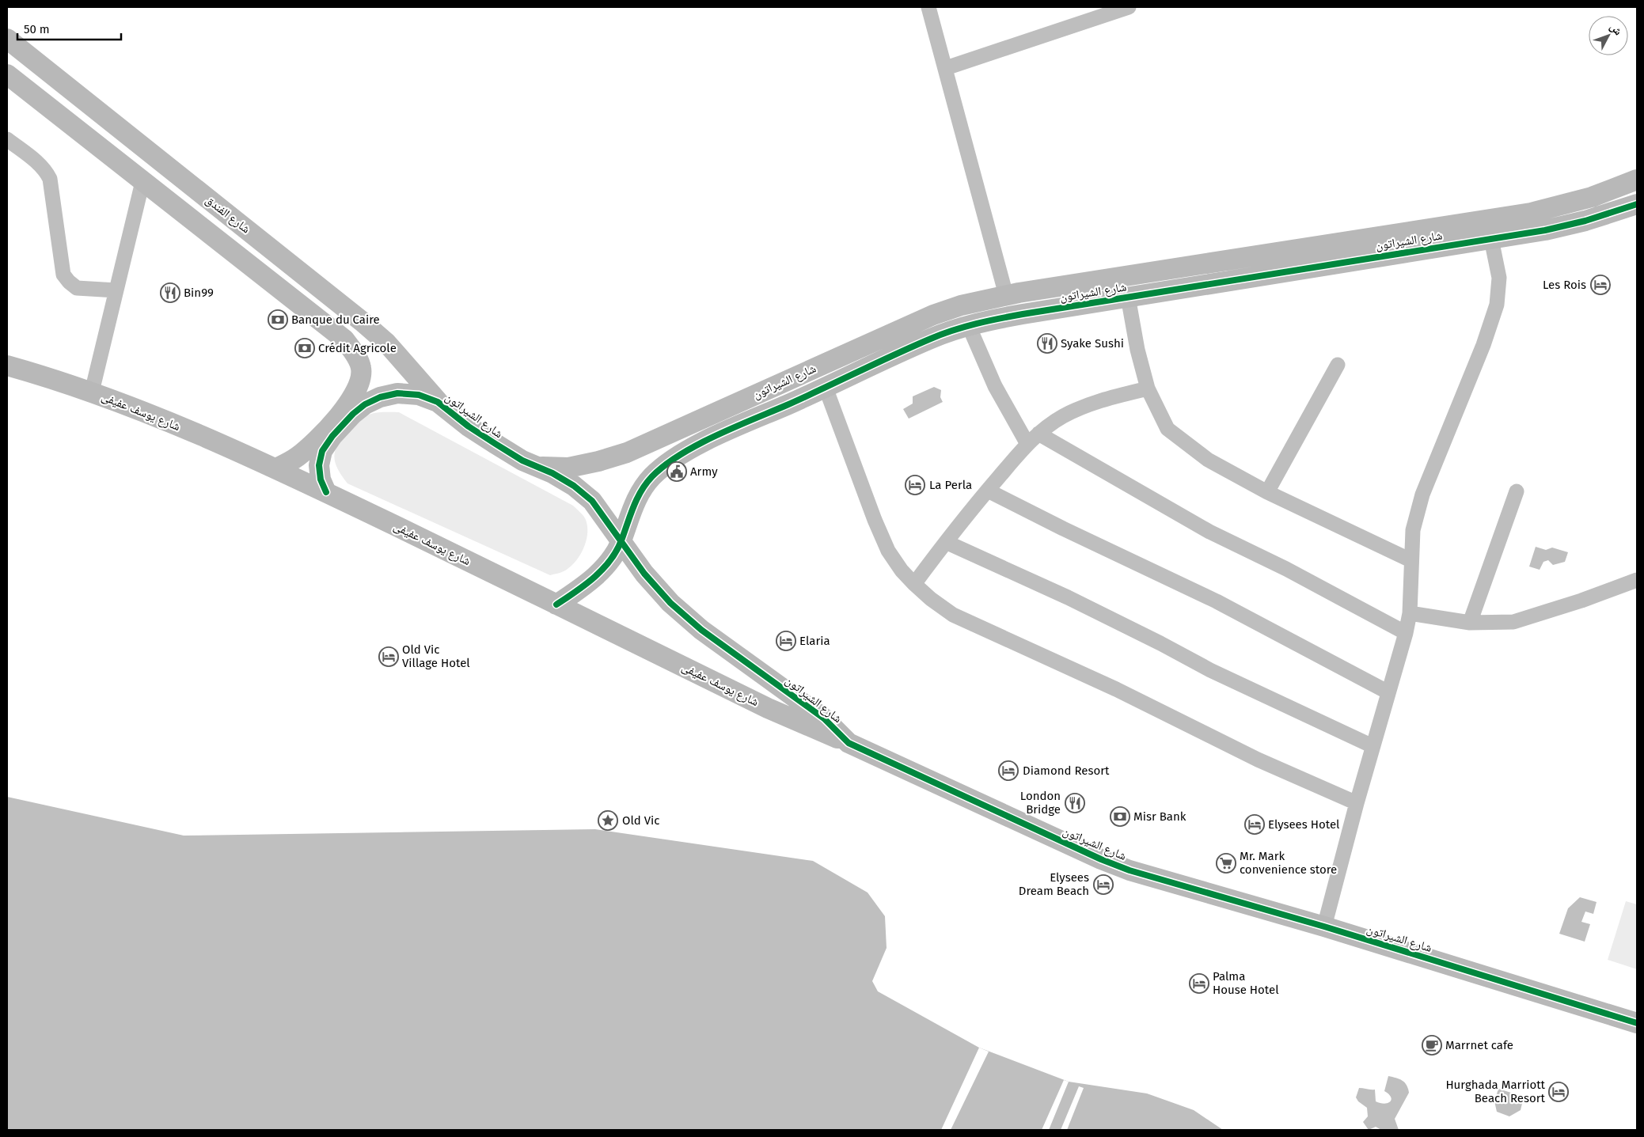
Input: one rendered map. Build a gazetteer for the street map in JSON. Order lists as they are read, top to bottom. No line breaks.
{"streets":{"street":["شارع الفندق","شارع الشيراتون","شارع يوسف عفيفى"]},"crossings":[["شارع الفندق","شارع الشيراتون"],["شارع الشيراتون","شارع يوسف عفيفى"]],"places":{"hotel":["Les Rois","La Perla","Elaria","Old Vic Village Hotel","Diamond Resort","Elysees Hotel","Elysees Dream Beach","Palma House Hotel","Hurghada Marriott Beach Resort"],"restaurant":["Bin99","Syake Sushi","London Bridge"],"bank":["Banque du Caire","Crédit Agricole","Misr Bank"],"public building":["Army"],"place":["Old Vic"],"supermarket":["Mr. Mark convenience store"],"cafe":["Marrnet cafe"]},"scale_bar":"50 m","north":"top right"}
